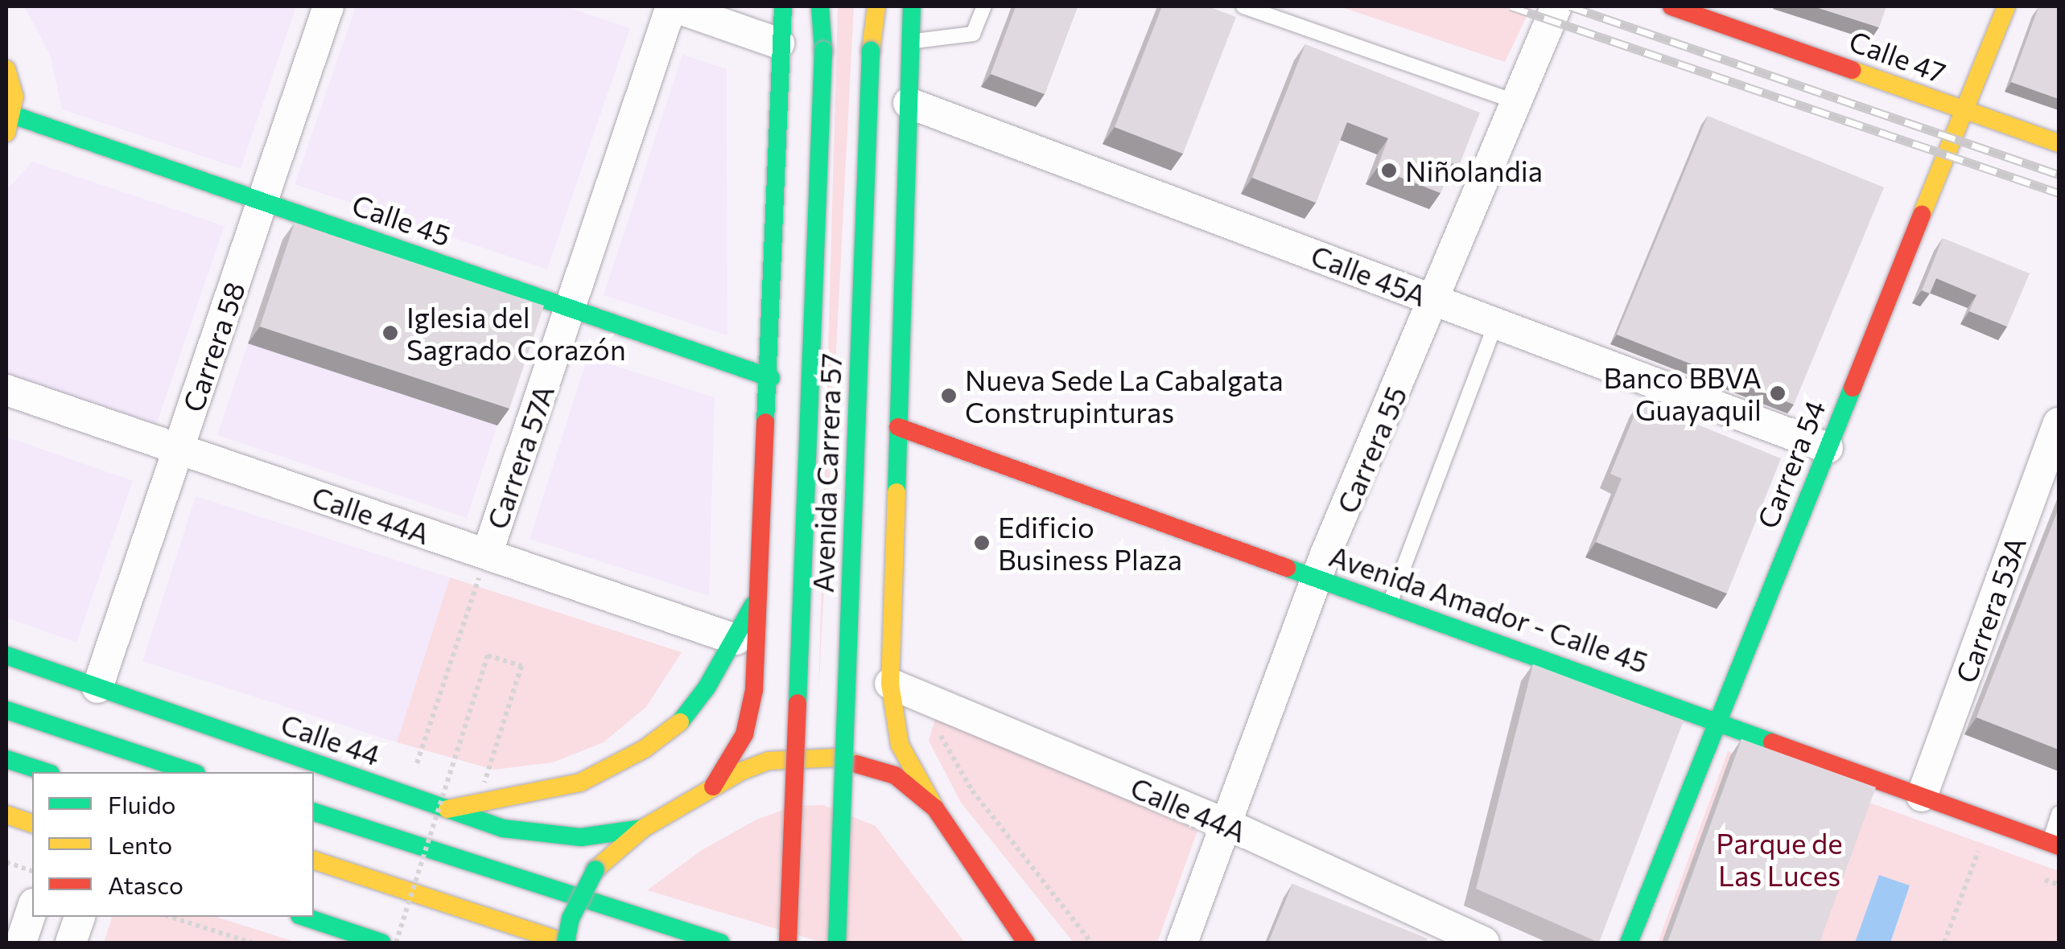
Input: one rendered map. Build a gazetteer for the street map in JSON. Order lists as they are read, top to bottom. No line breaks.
{"streets":{"main road":["Calle 47","Calle 45","Carrera 54","Avenida Carrera 57","Avenida Amador - Calle 45","Calle 44"],"street":["Calle 45A","Carrera 58","Carrera 55","Carrera 57A","Calle 44A","Carrera 53A"]},"crossings":[["Calle 47","Carrera 54"],["Calle 45","Carrera 58"],["Calle 45","Carrera 57A"],["Calle 45","Avenida Carrera 57"],["Calle 45A","Carrera 55"],["Calle 45A","Carrera 54"],["Carrera 58","Calle 44A"],["Carrera 58","Calle 44"],["Carrera 55","Calle 44A"],["Carrera 55","Avenida Amador - Calle 45"],["Carrera 57A","Calle 44A"],["Carrera 54","Avenida Amador - Calle 45"],["Avenida Amador - Calle 45","Carrera 53A"]],"parks":["Parque de Las Luces"],"places":["Niñolandia","Iglesia del Sagrado Corazón","Banco BBVA Guayaquil","Nueva Sede La Cabalgata Construpinturas","Edificio Business Plaza"],"legend":["Fluido","Lento","Atasco"]}
